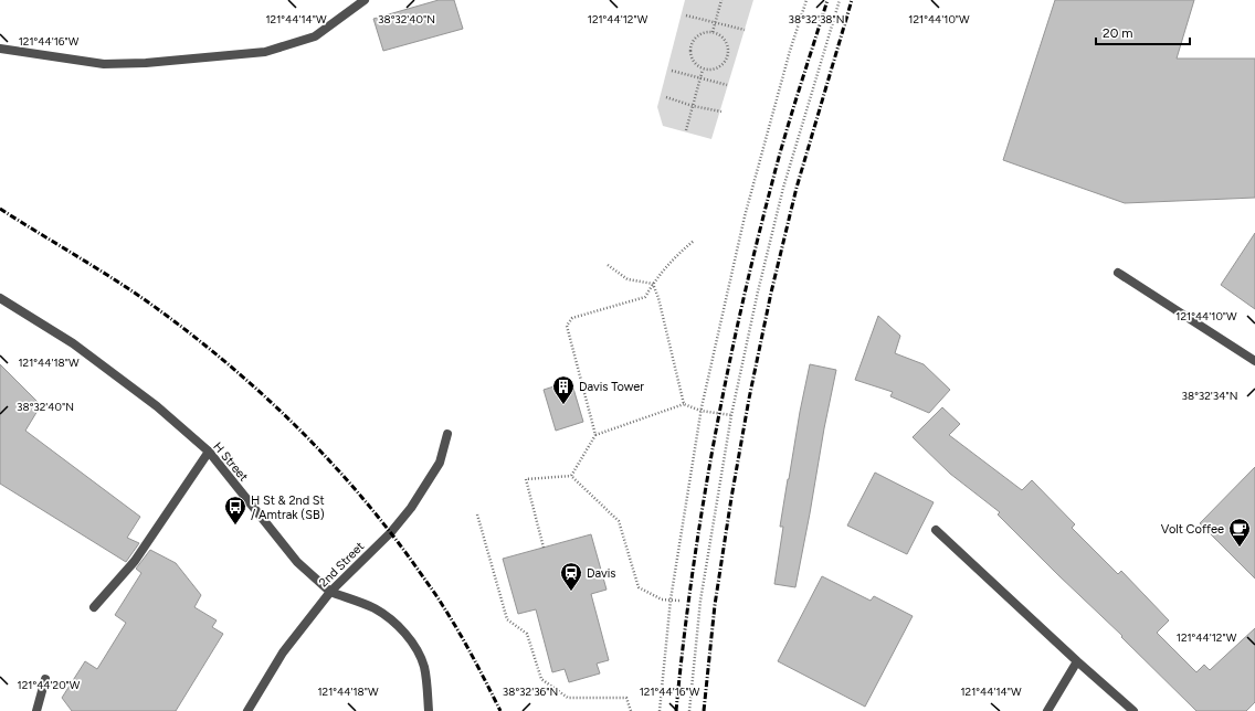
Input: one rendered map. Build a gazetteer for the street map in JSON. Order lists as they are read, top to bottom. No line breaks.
{"streets":{"street":["H Street","2nd Street"]},"crossings":[["H Street","2nd Street"]],"places":{"building":["Davis Tower"],"bus stop":["H St & 2nd St / Amtrak (SB)"],"cafe":["Volt Coffee"],"station":["Davis"]},"scale_bar":"20 m","coordinates":["121°44'14\"W","38°32'40\"N","121°44'12\"W","38°32'38\"N","121°44'10\"W","121°44'16\"W","121°44'18\"W","38°32'34\"N","121°44'20\"W","38°32'36\"N"]}
